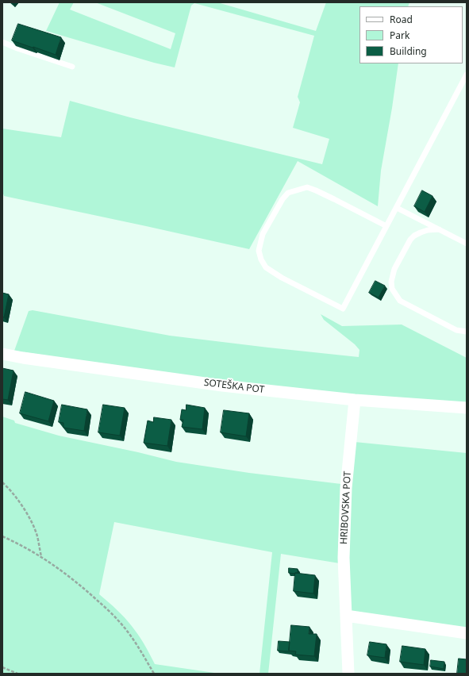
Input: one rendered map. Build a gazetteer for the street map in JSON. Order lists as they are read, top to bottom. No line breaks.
{"streets":{"street":["SOTEŠKA POT","HRIBOVSKA POT"]},"crossings":[["SOTEŠKA POT","HRIBOVSKA POT"]],"legend":["Road","Park","Building"]}
